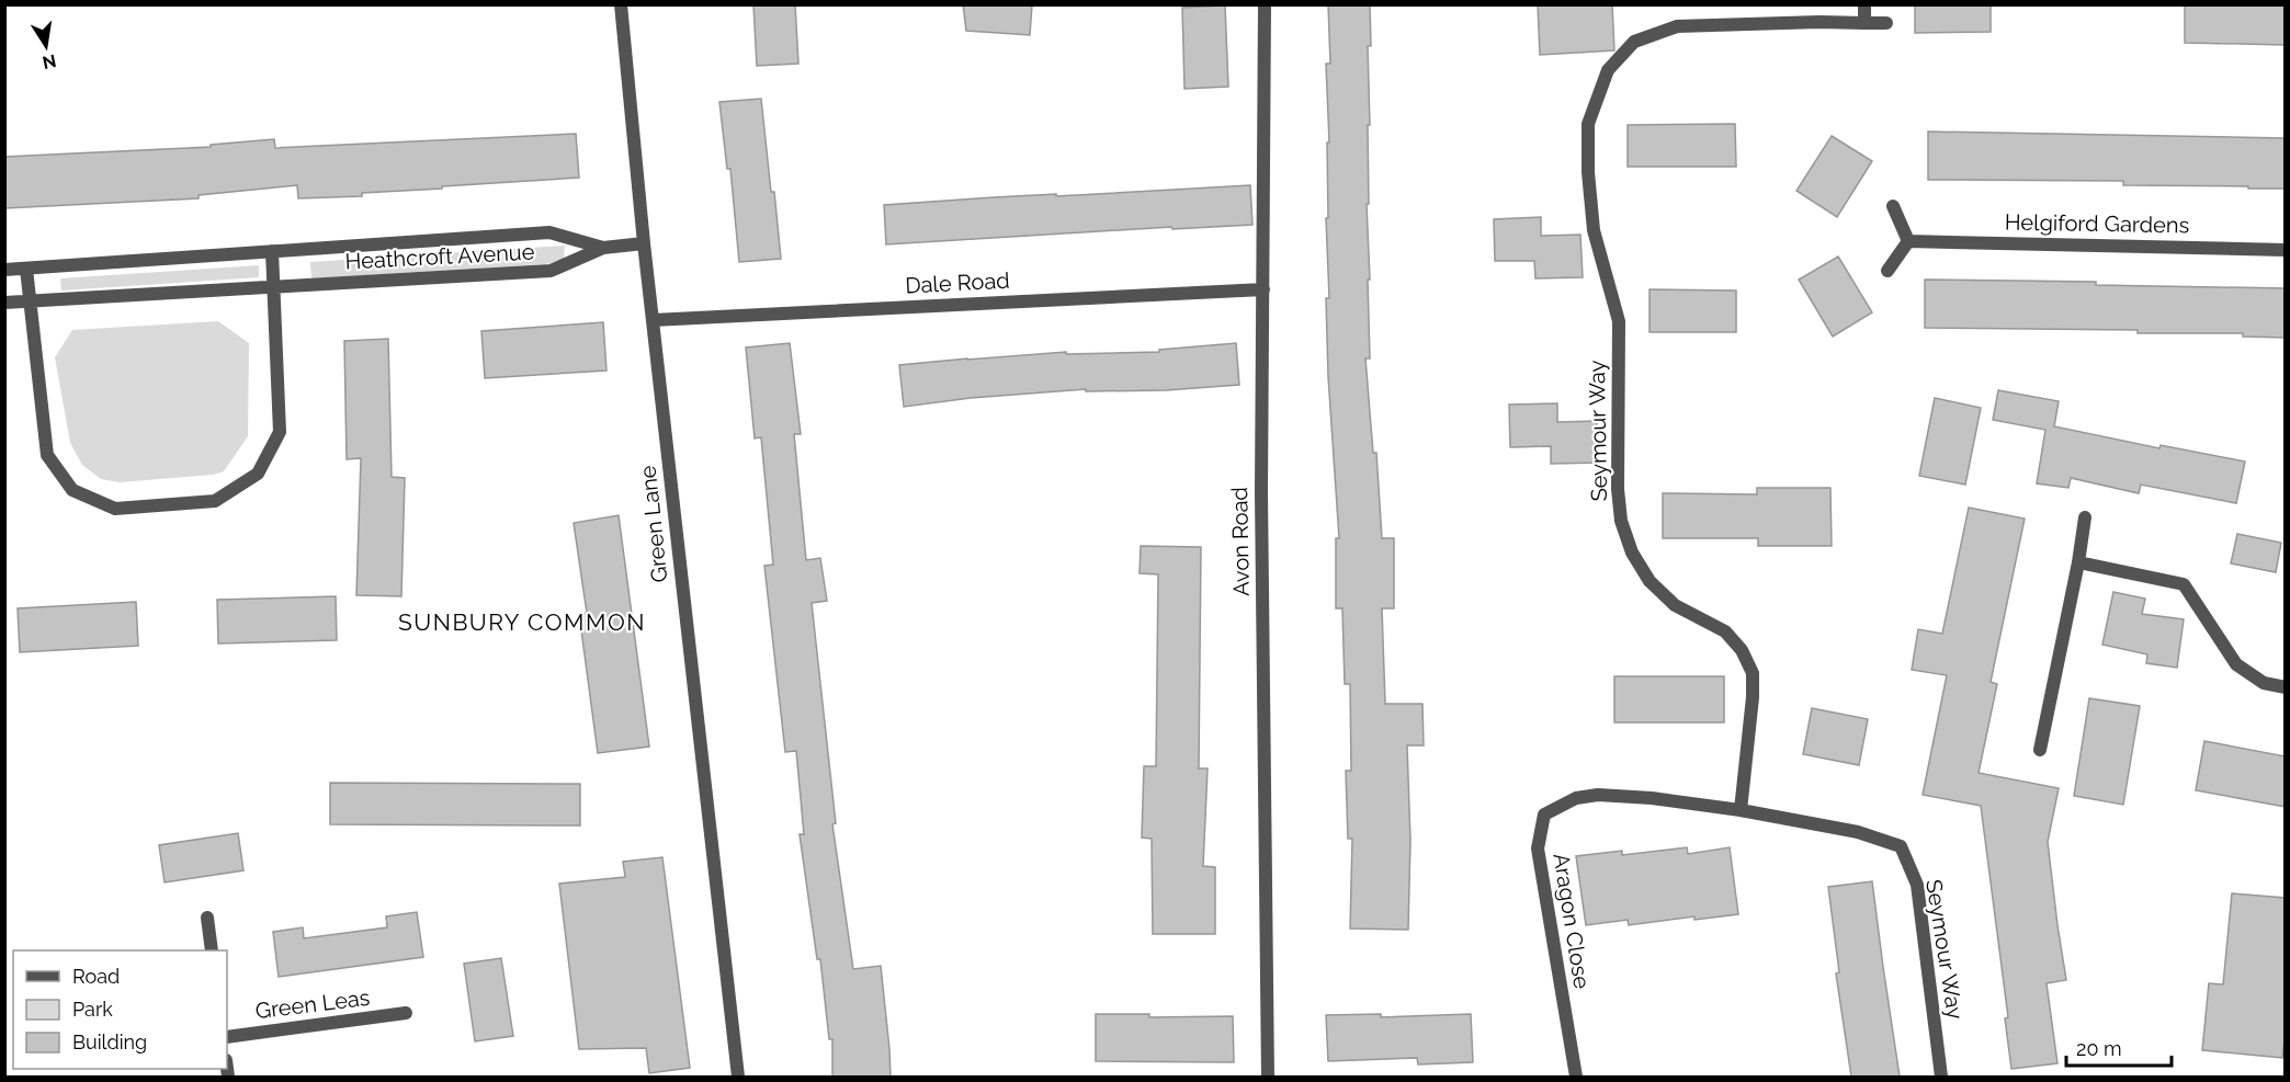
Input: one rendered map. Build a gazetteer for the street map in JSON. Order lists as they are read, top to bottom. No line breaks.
{"streets":{"street":["Helgiford Gardens","Heathcroft Avenue","Dale Road","Seymour Way","Green Lane","Avon Road","Aragon Close","Green Leas"]},"crossings":[["Heathcroft Avenue","Green Lane"],["Dale Road","Green Lane"],["Dale Road","Avon Road"],["Seymour Way","Aragon Close"]],"districts":["SUNBURY COMMON"],"legend":["Road","Park","Building"],"scale_bar":"20 m","north":"bottom"}
